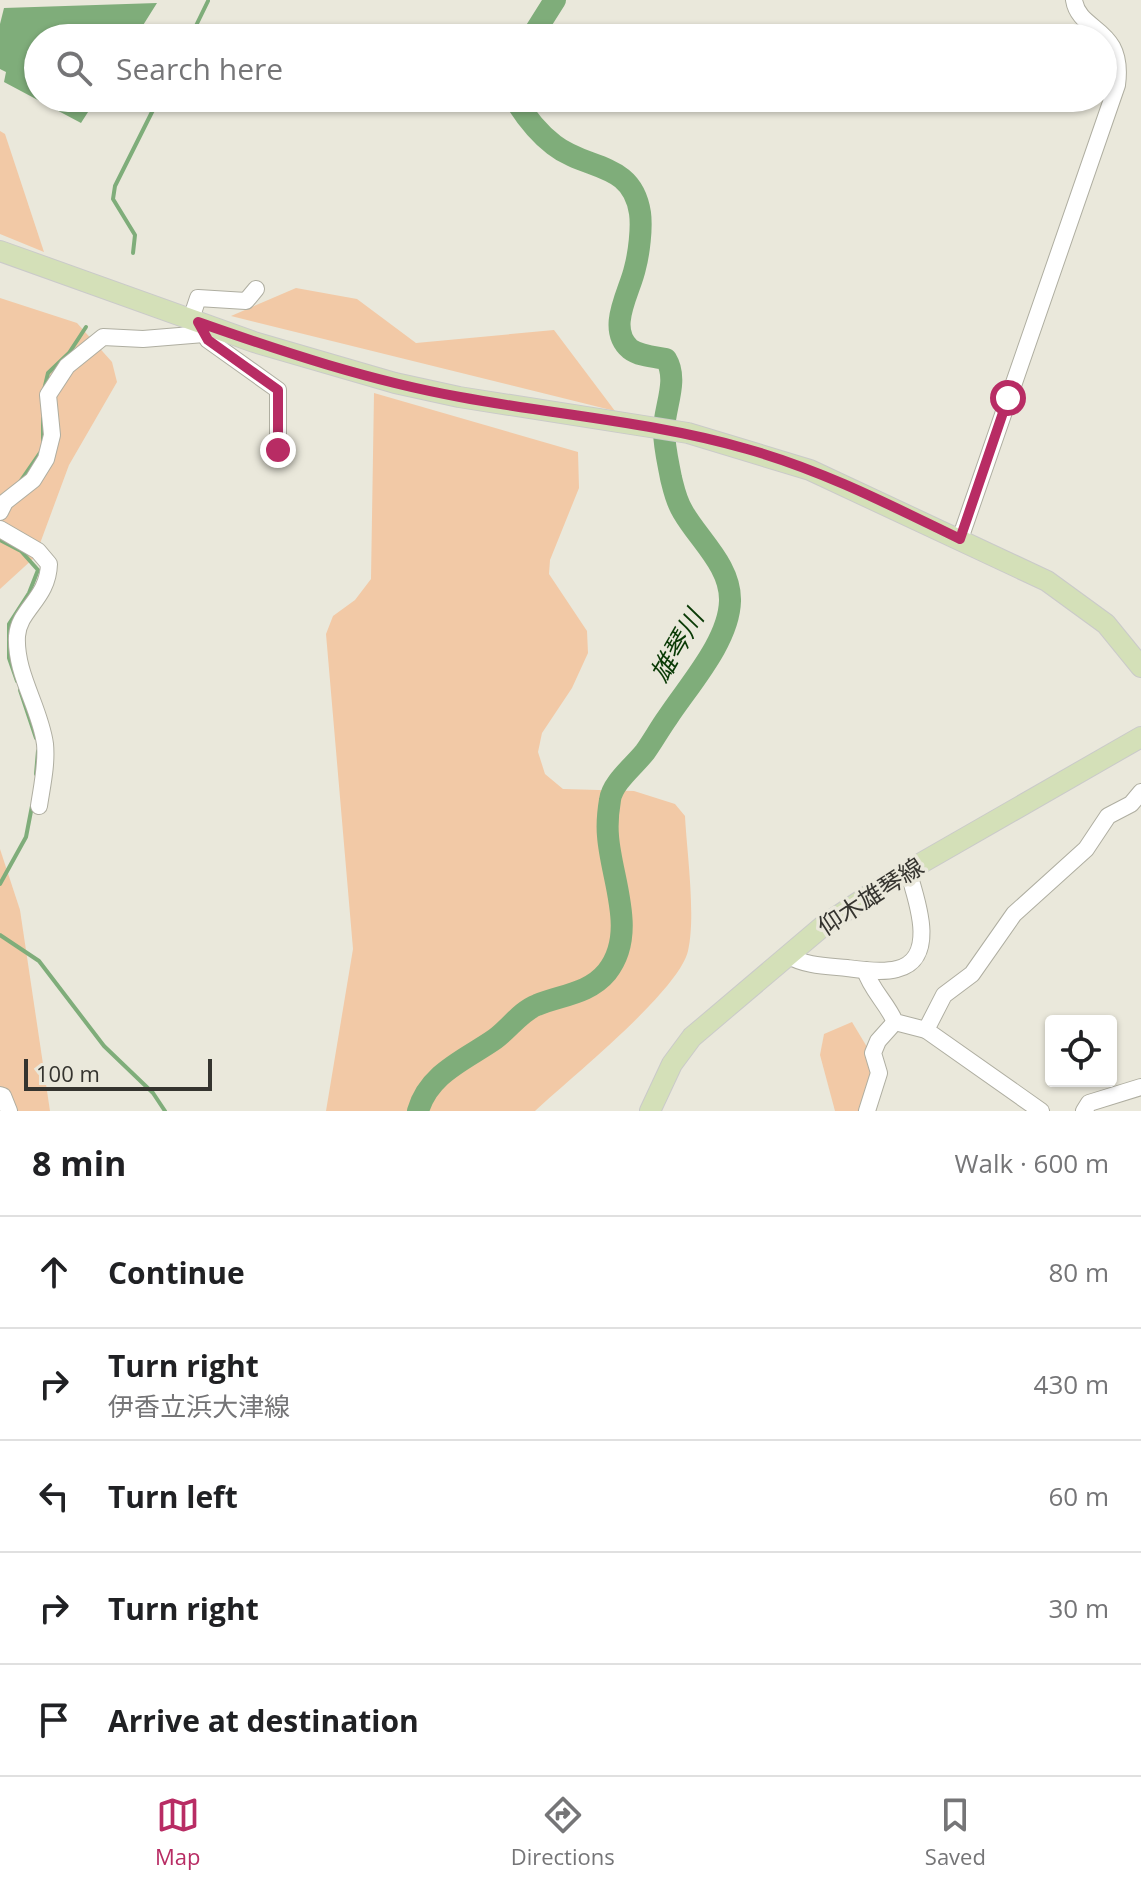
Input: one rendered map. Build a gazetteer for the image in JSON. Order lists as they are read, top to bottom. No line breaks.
{"streets":{"main road":["仰木雄琴線"]},"water":["雄琴川"],"scale_bar":"100 m","page":{"search":"Search here","scale":"100 m","heading":["8 min","Walk · 600 m"],"list":[["Continue","80 m"],["Turn right","伊香立浜大津線","430 m"],["Turn left","60 m"],["Turn right","30 m"],"Arrive at destination"],"nav":["Map","Directions","Saved"]}}
